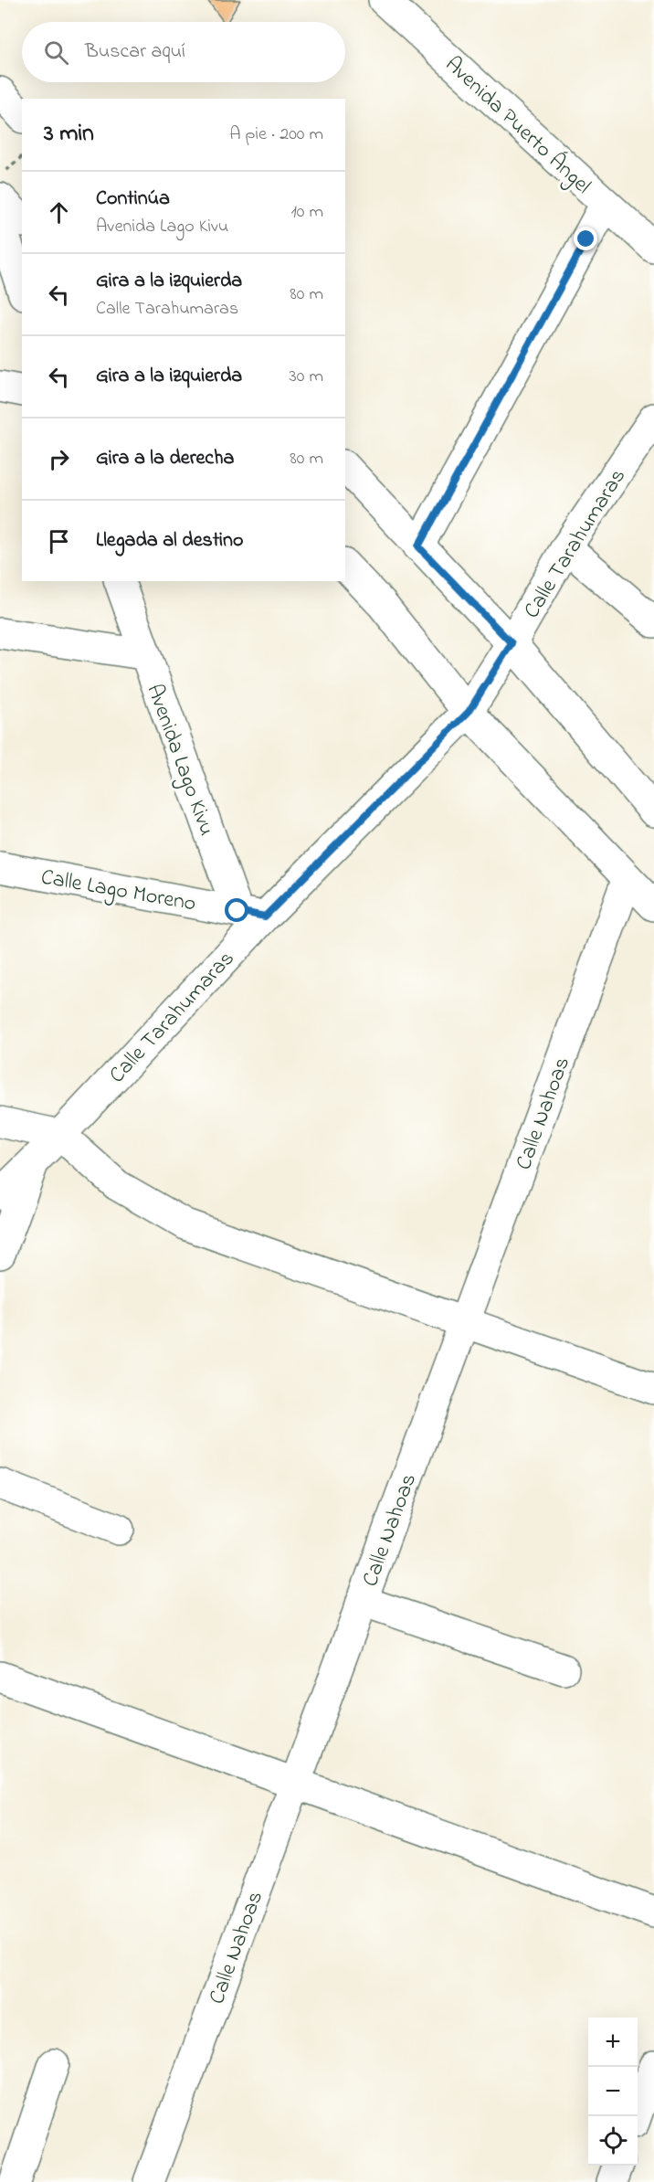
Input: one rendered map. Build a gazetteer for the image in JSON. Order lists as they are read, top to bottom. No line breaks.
{"streets":{"street":["Avenida Puerto Ángel","Calle Tarahumaras","Avenida Lago Kivu","Calle Lago Moreno","Calle Nahoas"]},"crossings":[["Calle Tarahumaras","Avenida Lago Kivu"],["Calle Tarahumaras","Calle Lago Moreno"],["Avenida Lago Kivu","Calle Lago Moreno"]],"page":{"search":"Buscar aquí","heading":["3 min","A pie · 200 m"],"list":[["Continúa","Avenida Lago Kivu","10 m"],["Gira a la izquierda","Calle Tarahumaras","80 m"],["Gira a la izquierda","30 m"],["Gira a la derecha","80 m"],"Llegada al destino"],"map_buttons":["+","−"]}}
